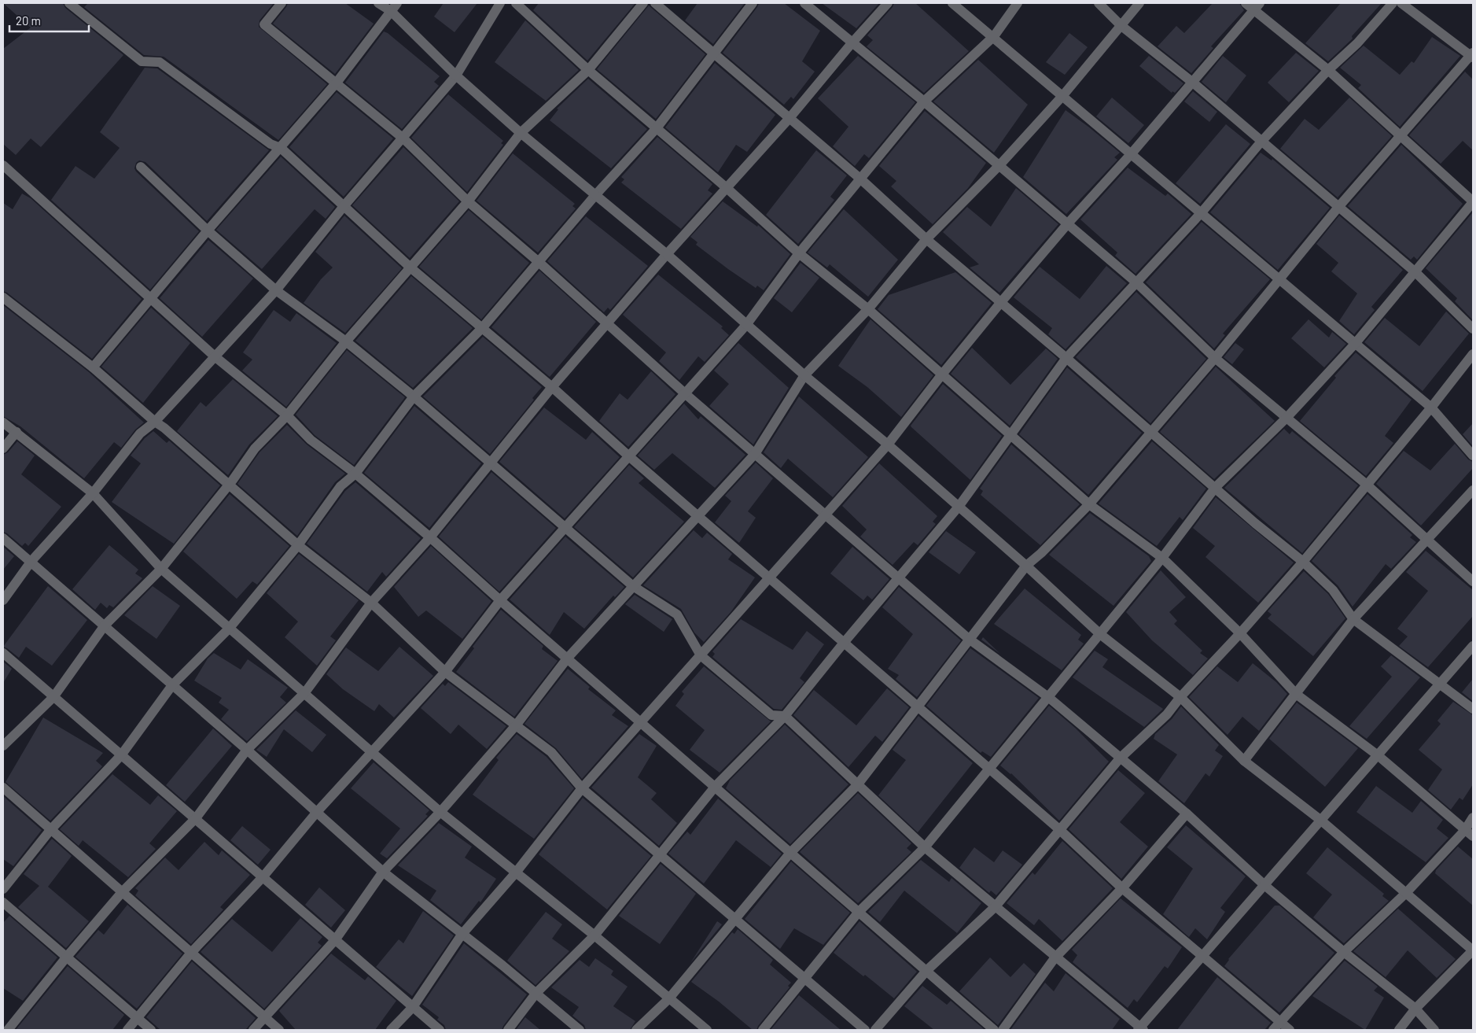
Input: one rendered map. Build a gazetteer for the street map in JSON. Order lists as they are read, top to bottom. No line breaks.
{"scale_bar":"20 m"}
